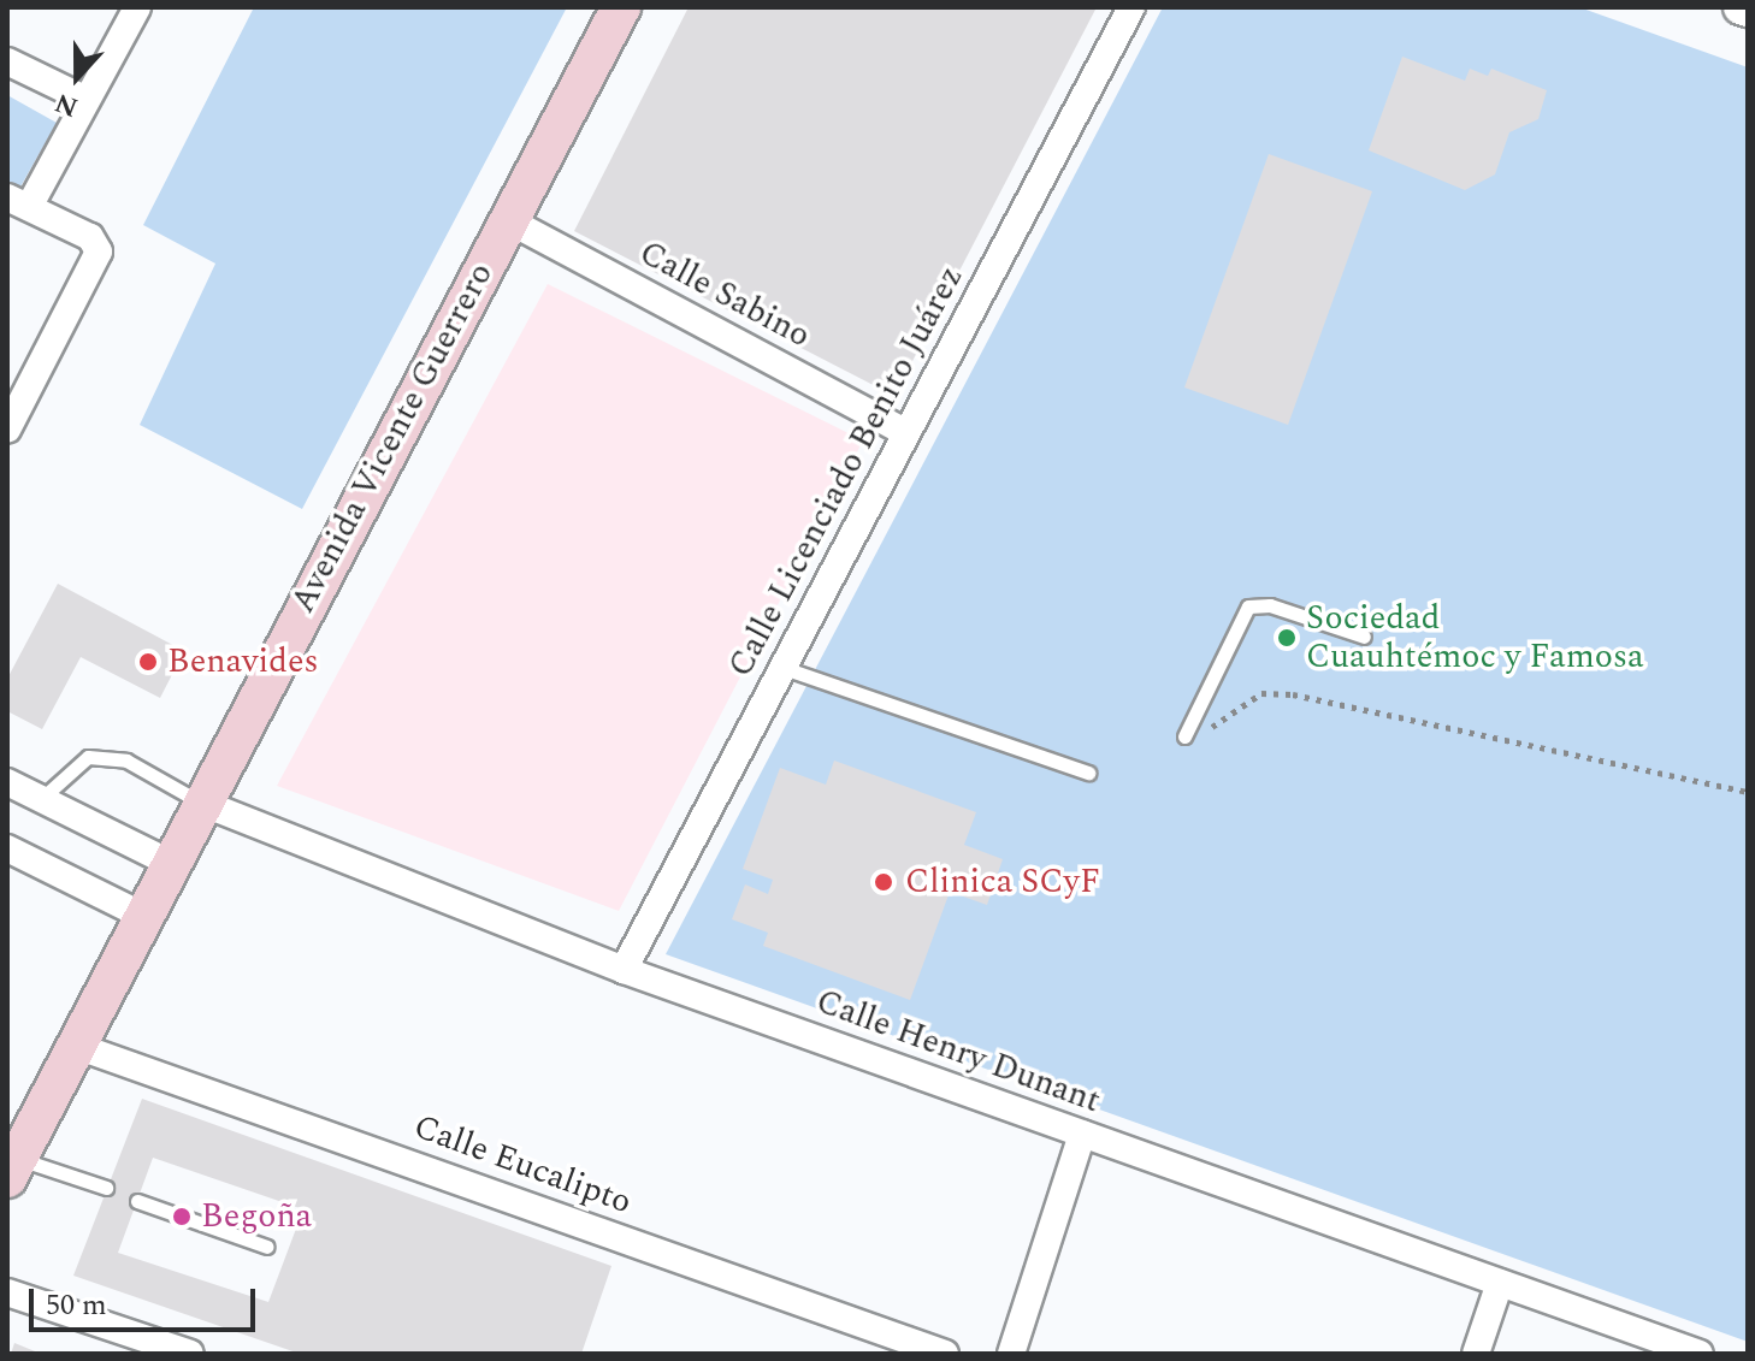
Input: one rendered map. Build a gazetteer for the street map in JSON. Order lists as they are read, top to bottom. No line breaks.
{"streets":{"main road":["Avenida Vicente Guerrero"],"street":["Calle Sabino","Calle Licenciado Benito Juárez","Calle Henry Dunant","Calle Eucalipto"]},"crossings":[["Calle Sabino","Avenida Vicente Guerrero"],["Calle Sabino","Calle Licenciado Benito Juárez"],["Avenida Vicente Guerrero","Calle Henry Dunant"],["Avenida Vicente Guerrero","Calle Eucalipto"],["Calle Licenciado Benito Juárez","Calle Henry Dunant"]],"places":["Sociedad Cuauhtémoc y Famosa","Benavides","Clinica SCyF","Begoña"],"scale_bar":"50 m","north":"bottom"}
